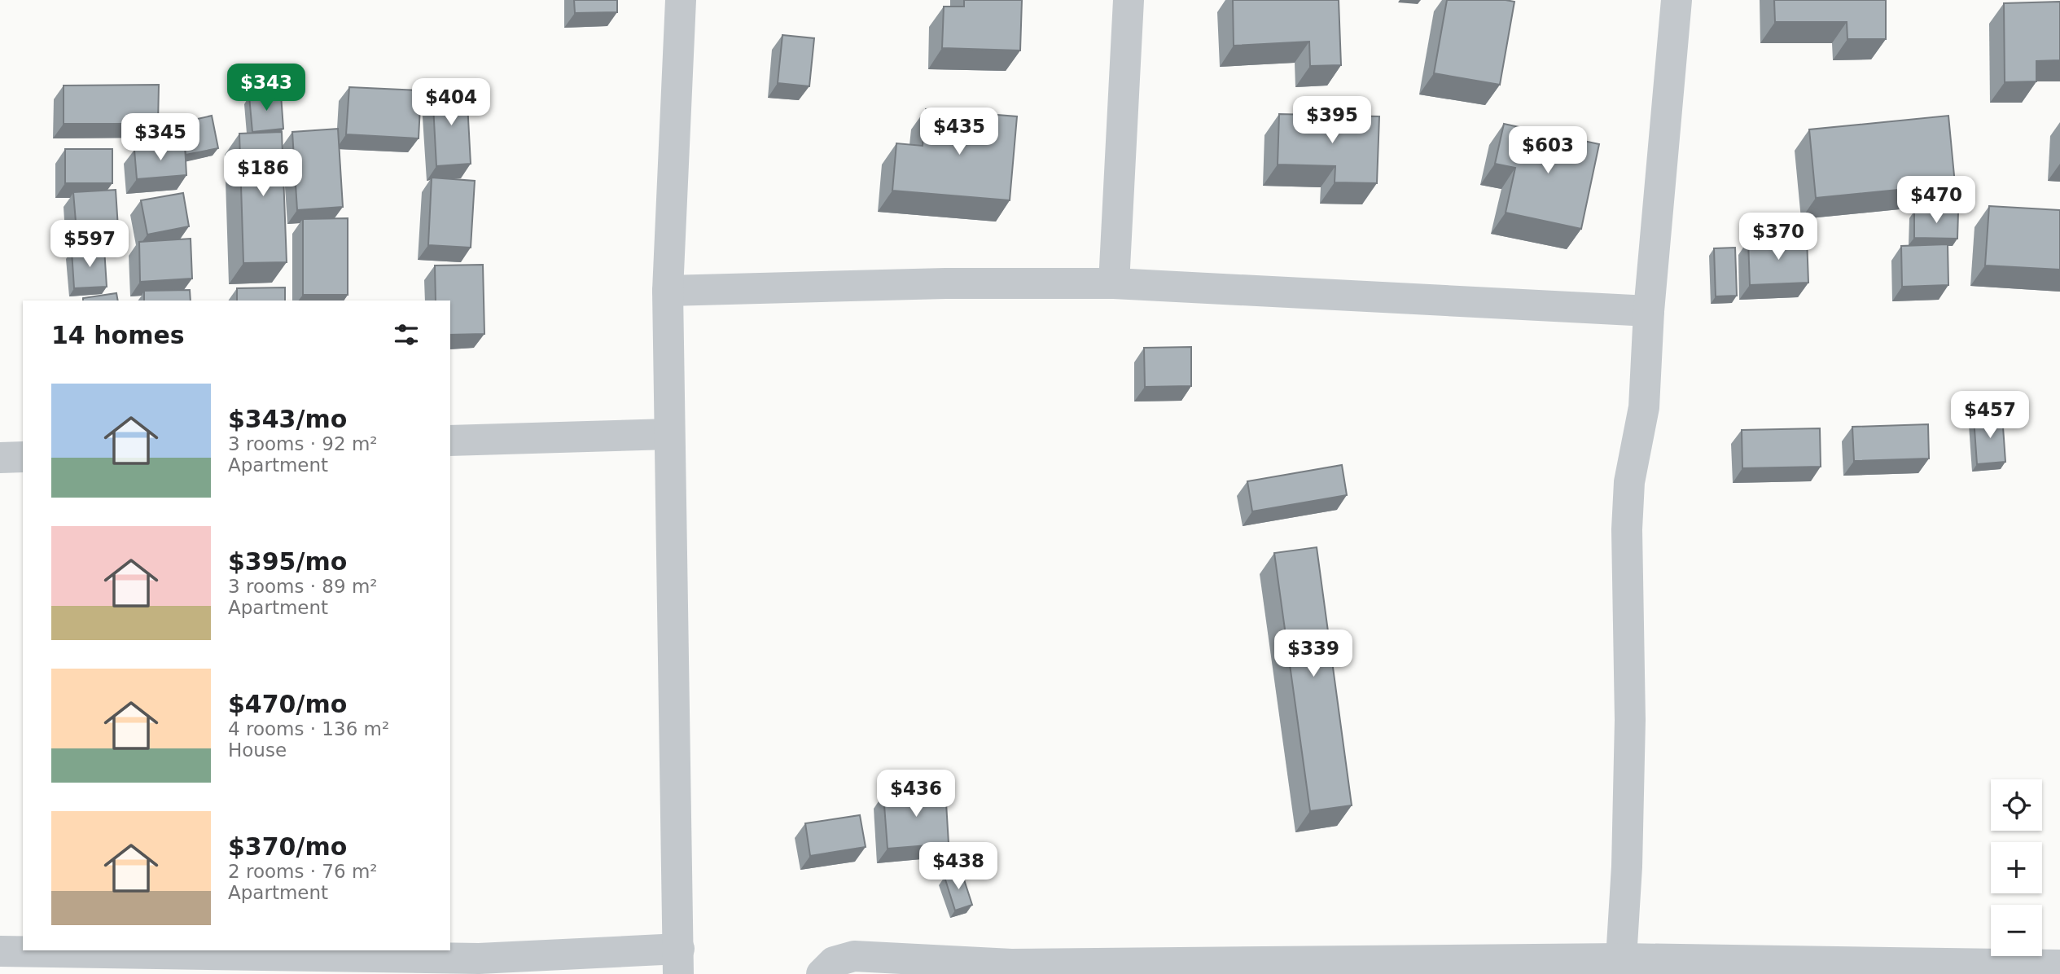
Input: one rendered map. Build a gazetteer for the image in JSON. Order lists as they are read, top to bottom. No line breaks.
{"page":{"price":["$343","$404","$395","$435","$345","$603","$186","$470","$370","$597","$457","$339","$436","$438"],"heading":"14 homes","list":[{"name":"$343/mo","note":"3 rooms · 92 m² · Apartment"},{"name":"$395/mo","note":"3 rooms · 89 m² · Apartment"},{"name":"$470/mo","note":"4 rooms · 136 m² · House"},{"name":"$370/mo","note":"2 rooms · 76 m² · Apartment"}],"map_buttons":["+","−"]}}
